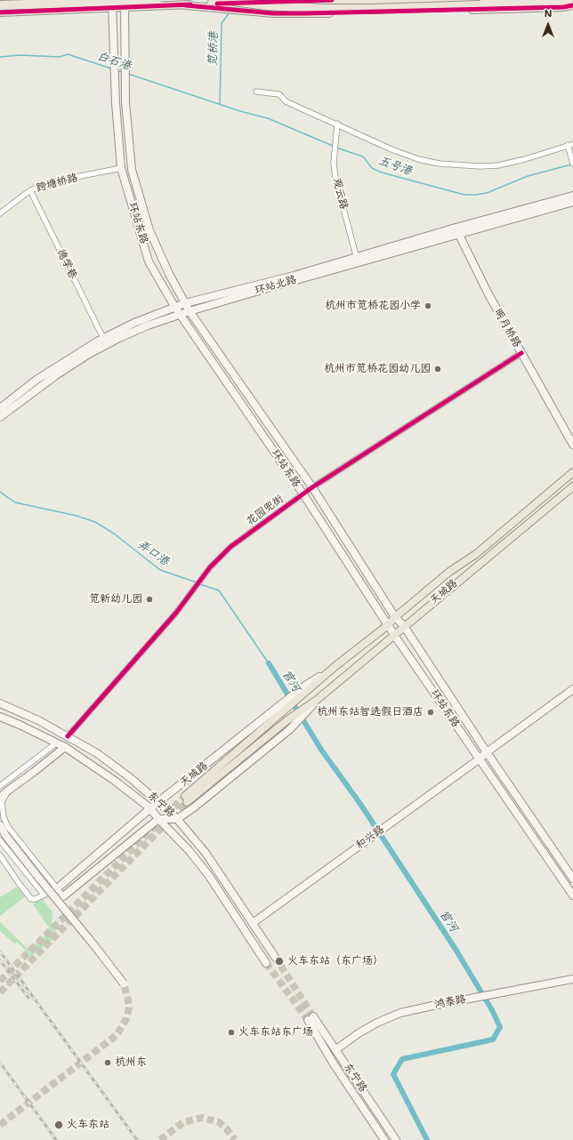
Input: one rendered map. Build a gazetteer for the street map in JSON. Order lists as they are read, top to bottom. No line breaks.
{"streets":{"main road":["环站东路","环站北路","明月桥路","天城路","东宁路","和兴路","鸿泰路"],"street":["跨塘桥路","观云路","德学巷","花园兜街"]},"crossings":[["跨塘桥路","环站东路"],["跨塘桥路","德学巷"],["观云路","环站北路"],["环站东路","环站北路"],["环站东路","花园兜街"],["环站东路","天城路"],["环站东路","和兴路"],["德学巷","环站北路"],["环站北路","明月桥路"],["明月桥路","花园兜街"],["花园兜街","东宁路"],["天城路","东宁路"],["东宁路","和兴路"],["东宁路","鸿泰路"]],"water":["笕桥港","白石港","五号港","弄口港","官河"],"places":["杭州市笕桥花园小学","杭州市笕桥花园幼儿园","笕新幼儿园","杭州东站智选假日酒店","火车东站（东广场）","火车东站东广场","杭州东","火车东站"],"north":"top"}
